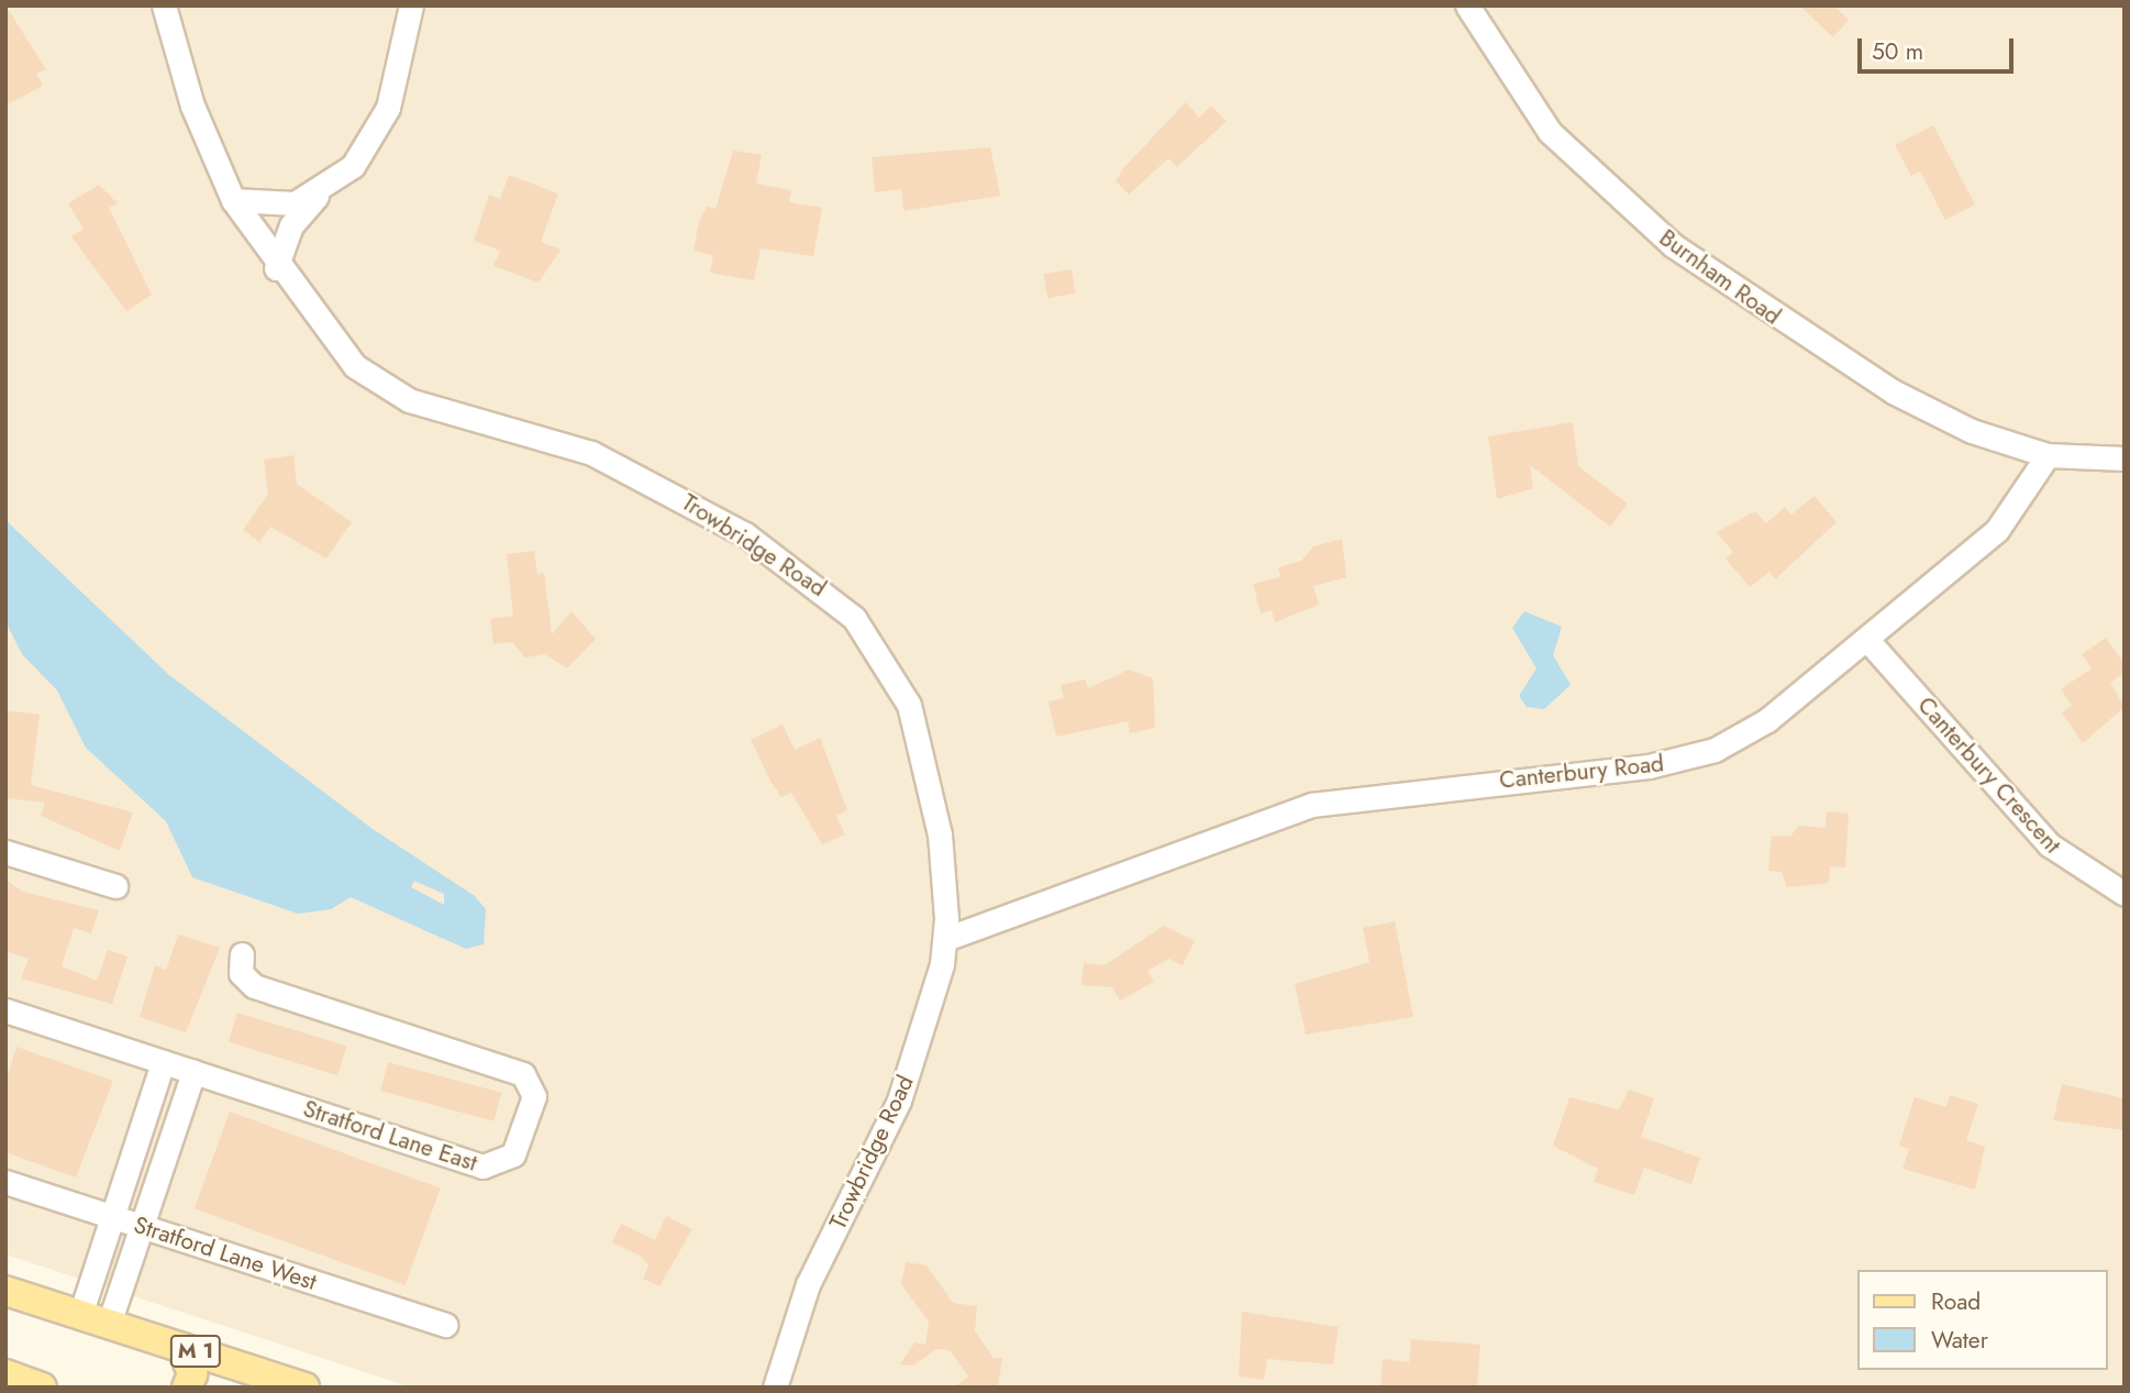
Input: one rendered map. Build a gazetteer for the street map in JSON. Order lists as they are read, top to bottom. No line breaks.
{"streets":{"main road":["M 1"],"street":["Burnham Road","Trowbridge Road","Canterbury Road","Canterbury Crescent","Stratford Lane East","Stratford Lane West"]},"crossings":[["Burnham Road","Canterbury Road"],["Trowbridge Road","Canterbury Road"],["Canterbury Road","Canterbury Crescent"]],"legend":["Road","Water"],"scale_bar":"50 m"}
